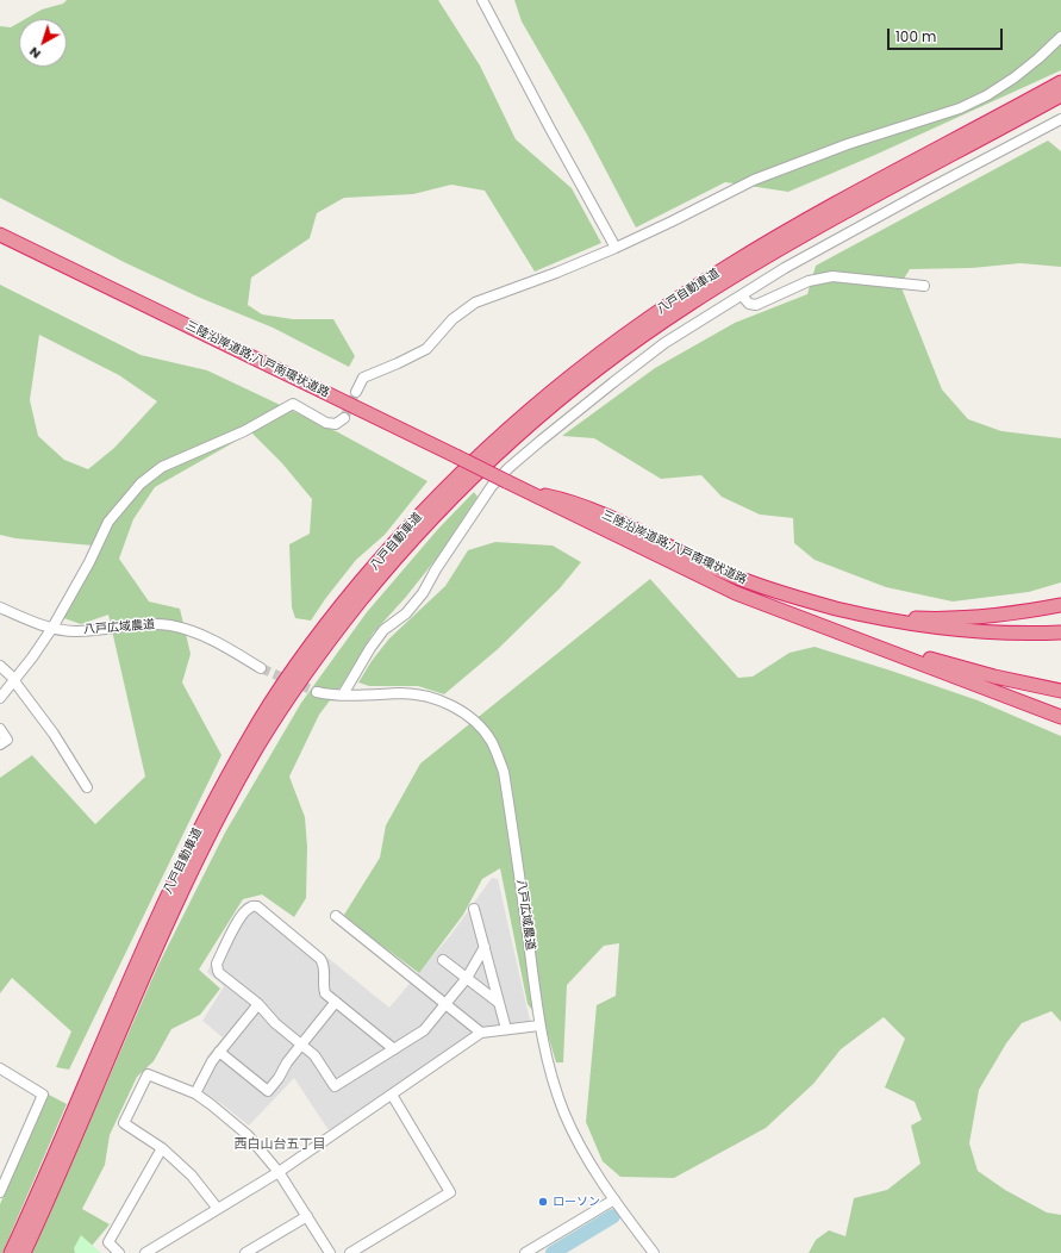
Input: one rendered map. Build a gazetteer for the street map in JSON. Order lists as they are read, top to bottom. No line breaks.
{"streets":{"highway":["八戸自動車道","三陸沿岸道路;八戸南環状道路"],"street":["八戸広域農道"]},"districts":["西白山台五丁目"],"places":["ローソン"],"scale_bar":"100 m","north":"bottom left"}
